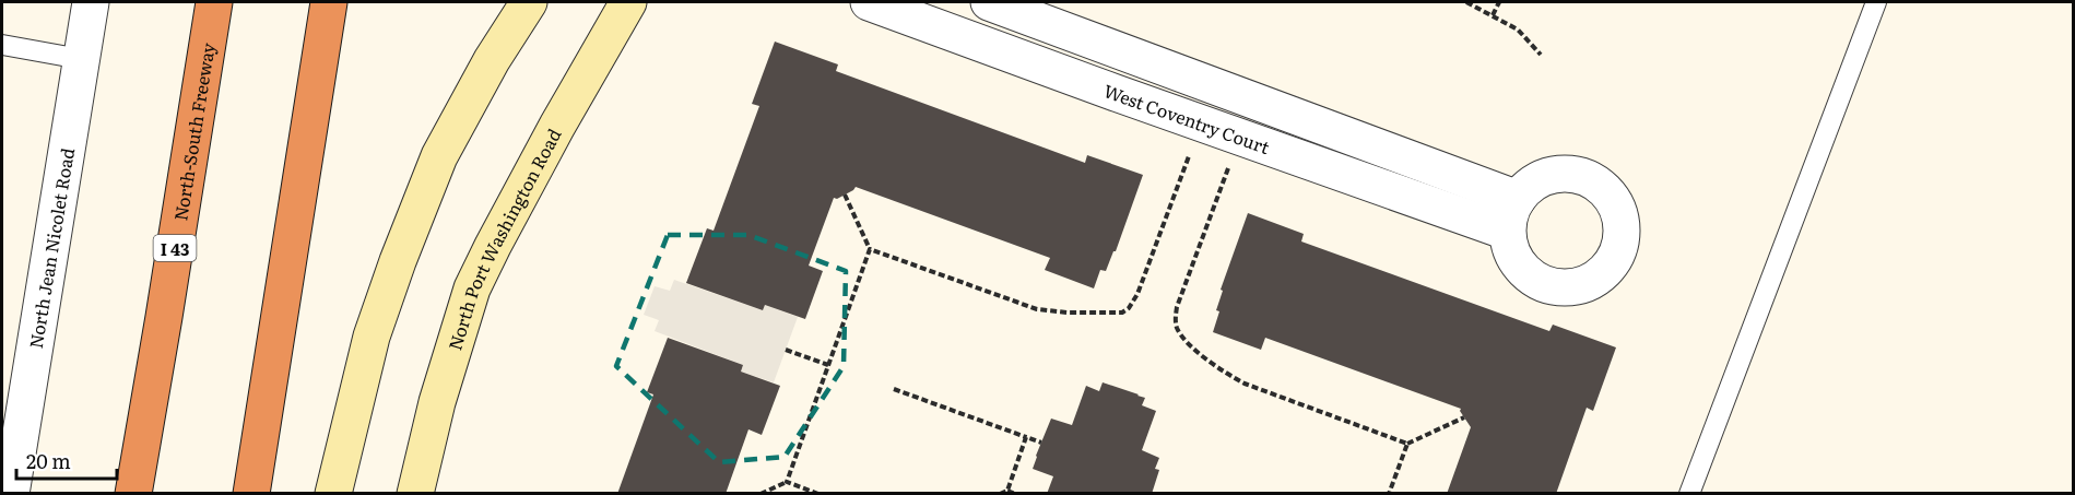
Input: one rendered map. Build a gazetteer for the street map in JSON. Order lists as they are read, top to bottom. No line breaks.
{"streets":{"highway":["North-South Freeway","I 43"],"main road":["North Port Washington Road"],"street":["West Coventry Court","North Jean Nicolet Road"]},"scale_bar":"20 m"}
